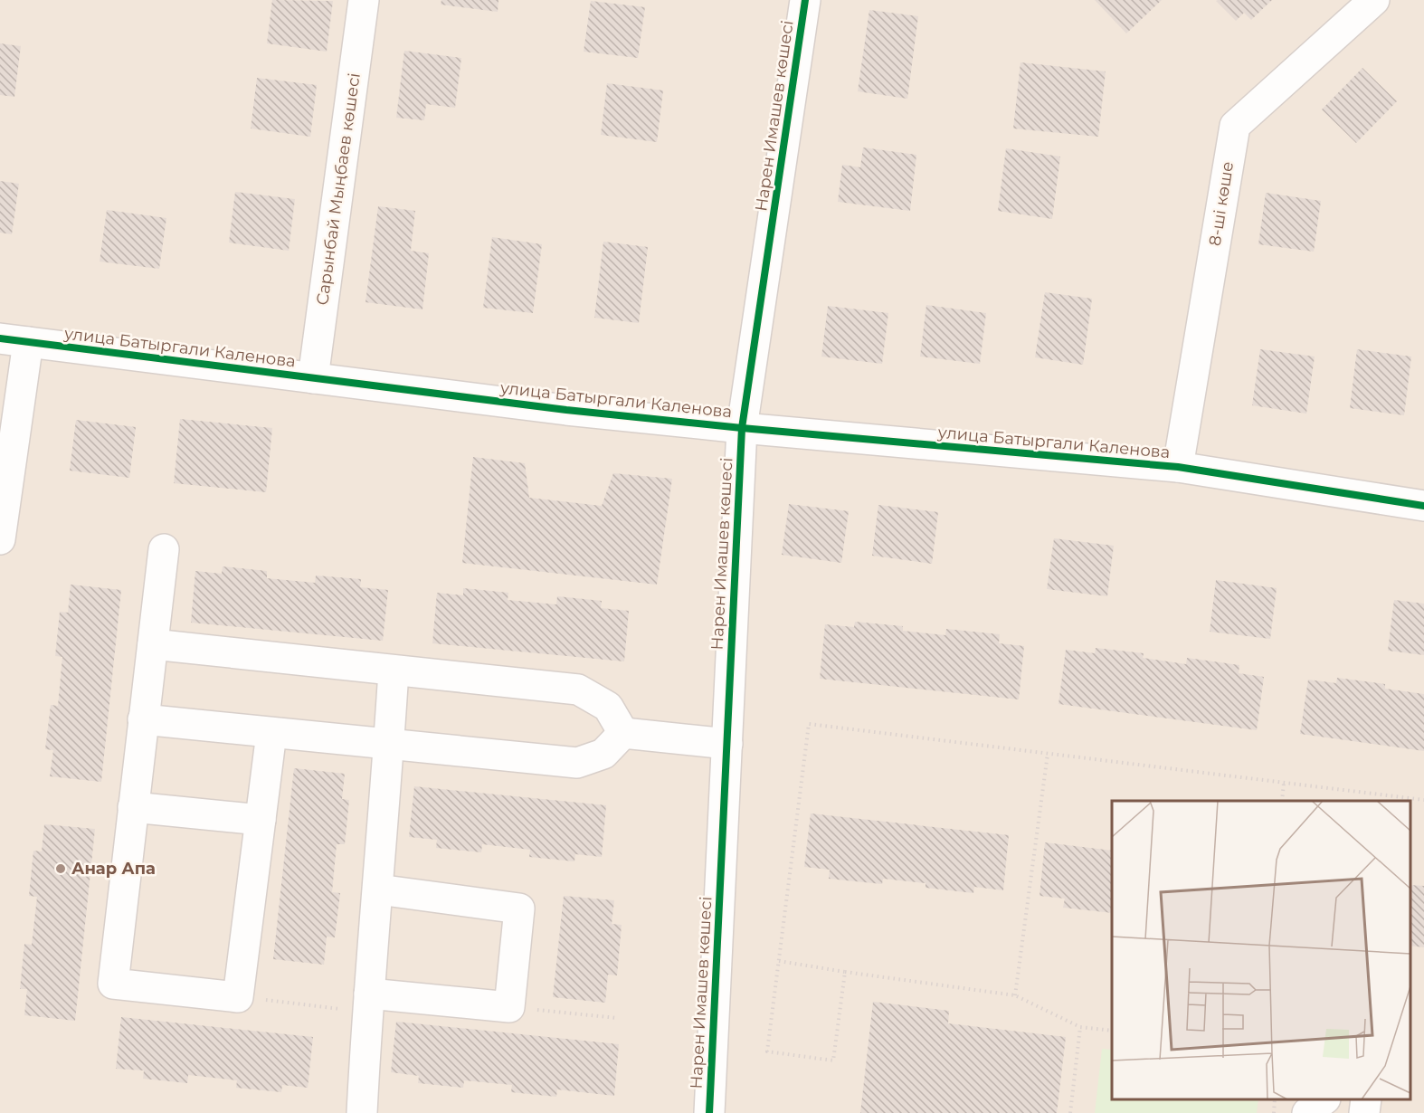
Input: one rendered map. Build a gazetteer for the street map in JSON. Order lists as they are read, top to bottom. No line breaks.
{"streets":{"street":["Нарен Имашев көшесi","Сарынбай Мыңбаев көшесі","8-шi көше","улица Батыргали Каленова"]},"crossings":[["Нарен Имашев көшесi","улица Батыргали Каленова"],["Сарынбай Мыңбаев көшесі","улица Батыргали Каленова"],["8-шi көше","улица Батыргали Каленова"]],"places":["Анар Апа"]}
